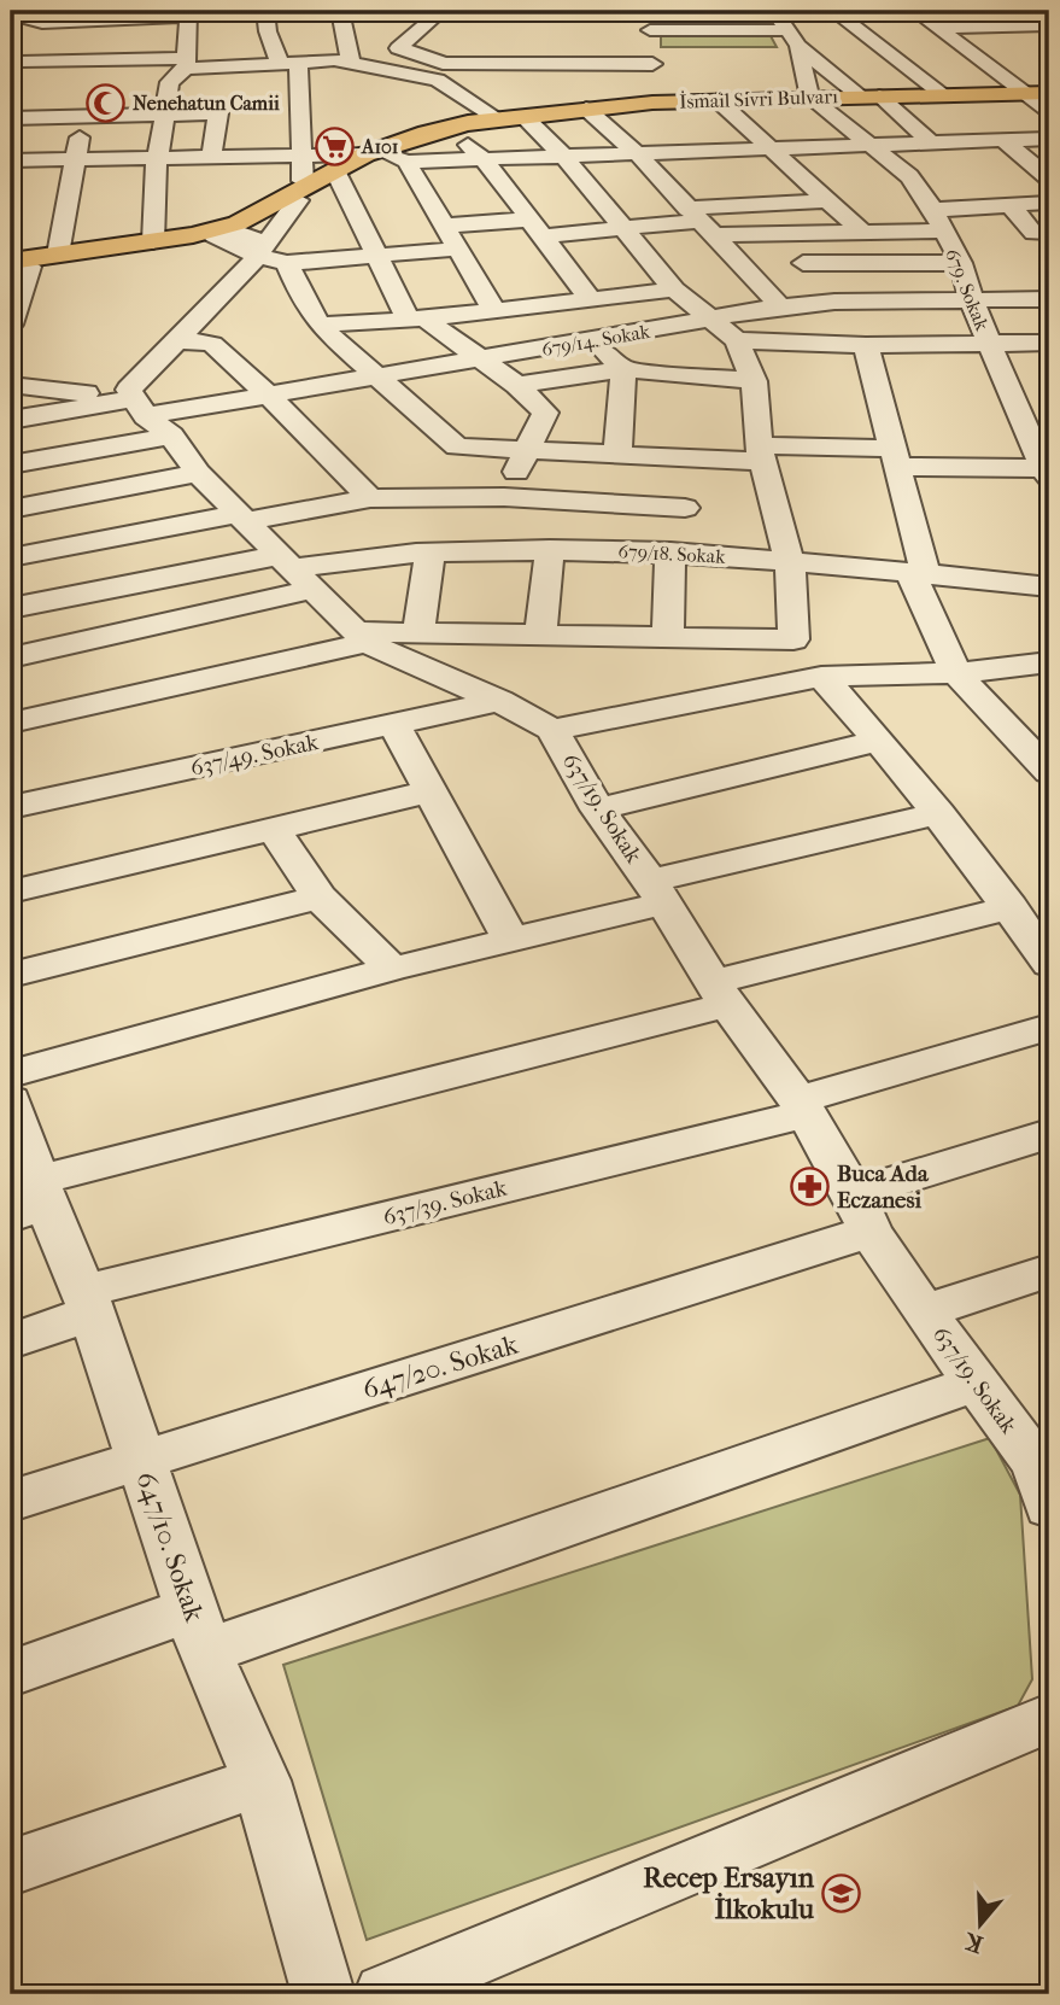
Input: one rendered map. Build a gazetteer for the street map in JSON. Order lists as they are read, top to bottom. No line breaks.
{"streets":{"main road":["İsmail Sivri Bulvarı"],"street":["679. Sokak","679/14. Sokak","679/18. Sokak","637/49. Sokak","637/19. Sokak","637/39. Sokak","647/20. Sokak","647/10. Sokak"]},"crossings":[["İsmail Sivri Bulvarı","679. Sokak"],["679. Sokak","679/14. Sokak"],["679/14. Sokak","637/19. Sokak"],["679/18. Sokak","637/19. Sokak"],["637/49. Sokak","637/19. Sokak"],["637/19. Sokak","637/39. Sokak"],["637/19. Sokak","647/20. Sokak"],["637/39. Sokak","647/10. Sokak"],["647/20. Sokak","647/10. Sokak"]],"places":{"mosque":["Nenehatun Camii"],"supermarket":["A101"],"pharmacy":["Buca Ada Eczanesi"],"school or university":["Recep Ersayın İlkokulu"]},"north":"bottom"}
